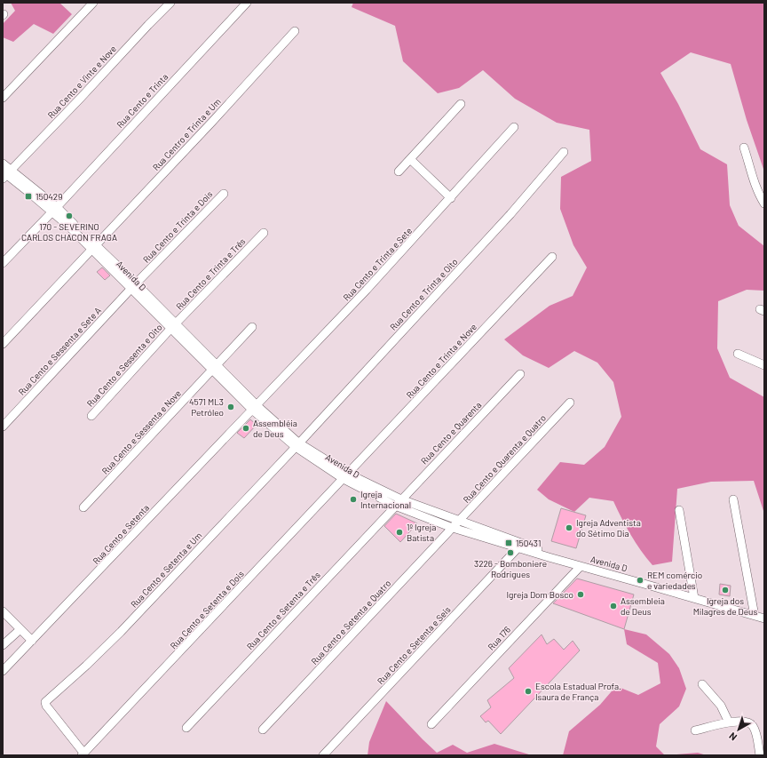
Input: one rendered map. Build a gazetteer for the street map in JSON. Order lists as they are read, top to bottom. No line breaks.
{"streets":{"street":["Rua Cento e Vinte e Nove","Rua Cento e Trinta","Rua Centro e Trinta e Um","Rua Cento e Trinta e Dois","Rua Cento e Trinta e Sete","Rua Cento e Trinta e Três","Avenida D","Rua Cento e Trinta e Oito","Rua Cento e Sessenta e Sete A","Rua Cento e Trinta e Nove","Rua Cento e Sessenta e Oito","Rua Cento e Sessenta e Nove","Rua Cento e Quarenta","Rua Cento e Quarenta e Quatro","Rua Cento e Setenta","Rua Cento e Setenta e Um","Rua Cento e Setenta e Dois","Rua Cento e Setenta e Três","Rua Cento e Setenta e Quatro","Rua 176","Rua Cento e Setenta e Seis"]},"crossings":[["Rua Cento e Vinte e Nove","Avenida D"],["Rua Cento e Trinta","Avenida D"],["Rua Centro e Trinta e Um","Avenida D"],["Rua Cento e Trinta e Dois","Avenida D"],["Rua Cento e Trinta e Dois","Rua Cento e Sessenta e Sete A"],["Rua Cento e Trinta e Sete","Avenida D"],["Rua Cento e Trinta e Sete","Rua Cento e Setenta"],["Rua Cento e Trinta e Três","Avenida D"],["Rua Cento e Trinta e Três","Rua Cento e Sessenta e Oito"],["Avenida D","Rua Cento e Trinta e Oito"],["Avenida D","Rua Cento e Sessenta e Sete A"],["Avenida D","Rua Cento e Trinta e Nove"],["Avenida D","Rua Cento e Sessenta e Oito"],["Avenida D","Rua Cento e Sessenta e Nove"],["Avenida D","Rua Cento e Quarenta"],["Avenida D","Rua Cento e Quarenta e Quatro"],["Avenida D","Rua Cento e Setenta"],["Avenida D","Rua Cento e Setenta e Um"],["Avenida D","Rua Cento e Setenta e Dois"],["Avenida D","Rua Cento e Setenta e Três"],["Avenida D","Rua Cento e Setenta e Quatro"],["Avenida D","Rua 176"],["Avenida D","Rua Cento e Setenta e Seis"],["Rua Cento e Trinta e Oito","Rua Cento e Setenta e Um"],["Rua Cento e Trinta e Nove","Rua Cento e Setenta e Dois"],["Rua Cento e Quarenta","Rua Cento e Setenta e Três"],["Rua Cento e Quarenta e Quatro","Rua Cento e Setenta e Quatro"],["Rua Cento e Setenta e Um","Rua Cento e Setenta e Dois"]],"places":{"transit":["150429","150431"],"other":["170 - SEVERINO CARLOS CHACON FRAGA","4571 ML3 Petróleo","Assembléia de Deus","Igreja Internacional","Igreja Adventista do Sétimo Dia","1º Igreja Batista","3226 - Bomboniere Rodrigues","REM comércio e variedades","Igreja dos Milagres de Deus","Igreja Dom Bosco","Assembleia de Deus","Escola Estadual Profa. Isaura de França"]},"north":"bottom left"}
